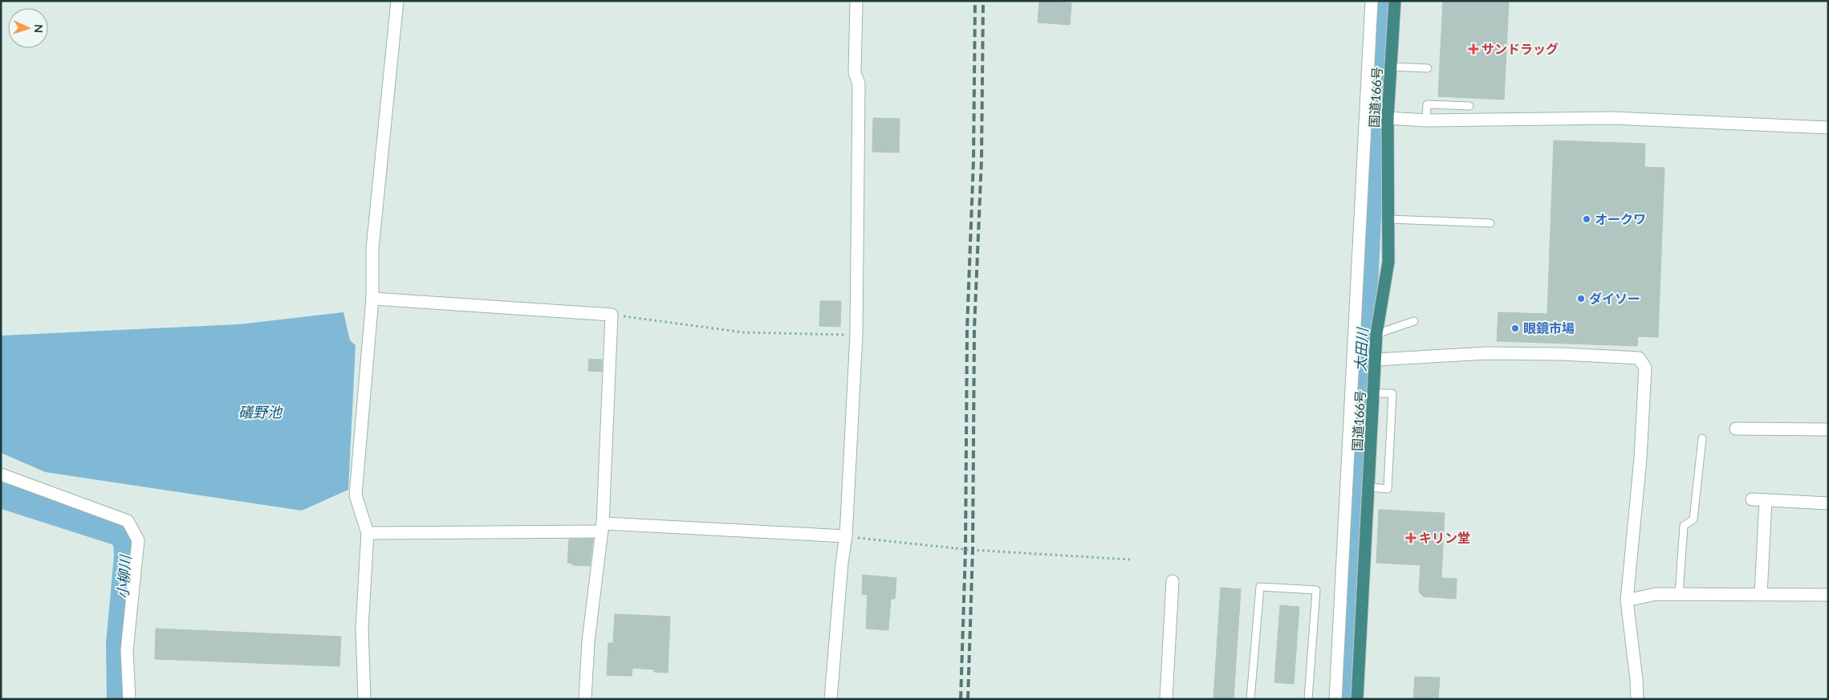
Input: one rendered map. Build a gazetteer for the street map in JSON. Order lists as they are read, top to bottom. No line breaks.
{"streets":{"highway":["国道166号"]},"water":["太田川","礒野池","小柳川"],"places":{"health":["サンドラッグ","キリン堂"],"other":["オークワ","ダイソー","眼鏡市場"]},"north":"right"}
